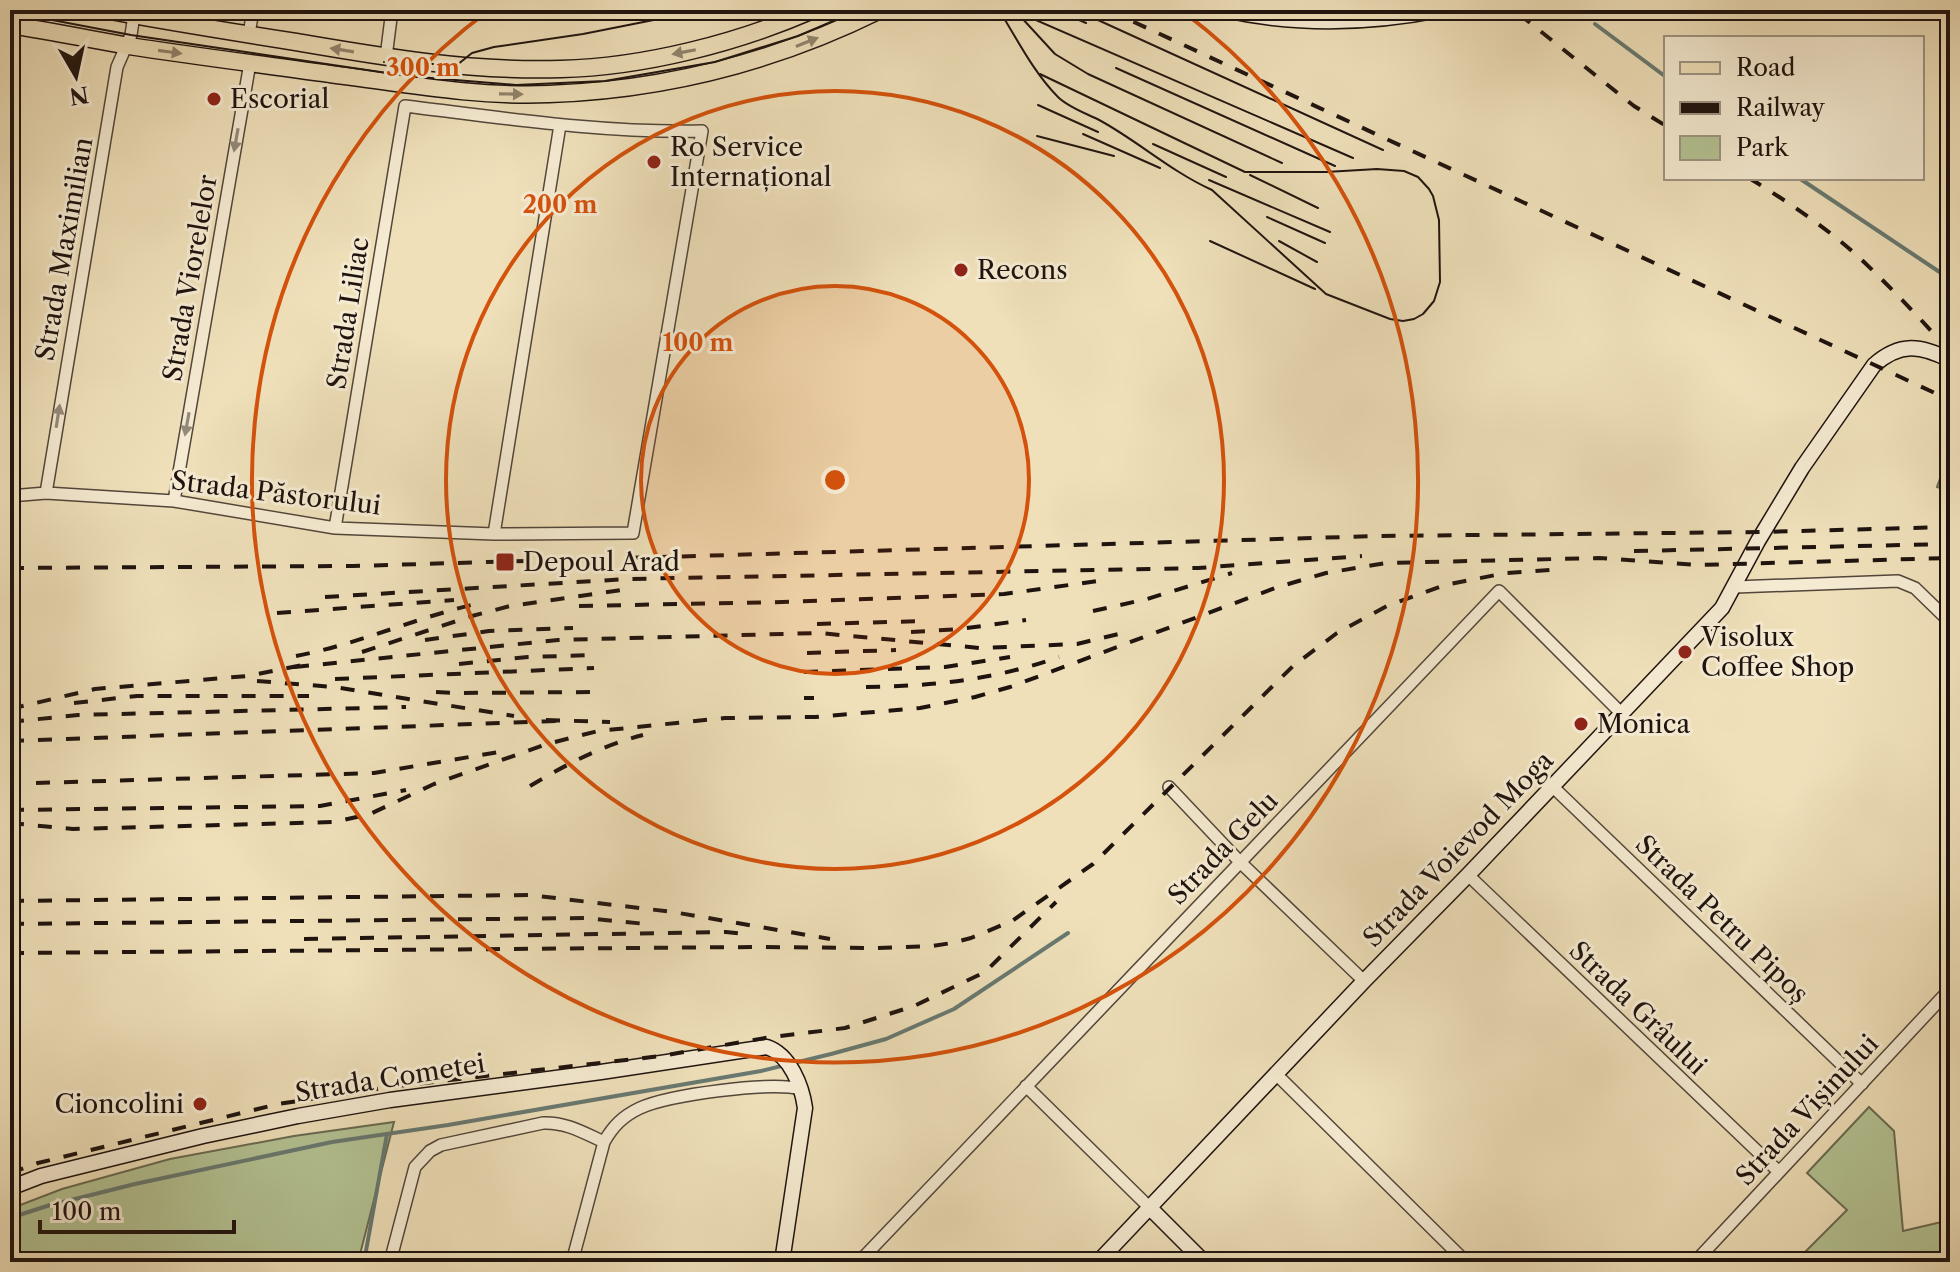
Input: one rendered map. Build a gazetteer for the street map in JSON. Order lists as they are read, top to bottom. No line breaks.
{"streets":{"street":["Strada Maximilian","Strada Viorelelor","Strada Liliac","Strada Păstorului","Strada Gelu","Strada Voievod Moga","Strada Petru Pipoș","Strada Grâului","Strada Cometei","Strada Vișinului"]},"crossings":[["Strada Maximilian","Strada Păstorului"],["Strada Viorelelor","Strada Păstorului"],["Strada Liliac","Strada Păstorului"],["Strada Gelu","Strada Voievod Moga"],["Strada Voievod Moga","Strada Petru Pipoș"],["Strada Voievod Moga","Strada Grâului"],["Strada Petru Pipoș","Strada Vișinului"],["Strada Grâului","Strada Vișinului"]],"one_way":["Strada Maximilian","Strada Viorelelor"],"places":{"other":["Escorial","Ro Service Internațional","Recons","Visolux Coffee Shop","Monica","Cioncolini"],"transit":["Depoul Arad"]},"legend":["Road","Railway","Park"],"scale_bar":"100 m","north":"bottom","rings":["300 m","200 m","100 m"]}
